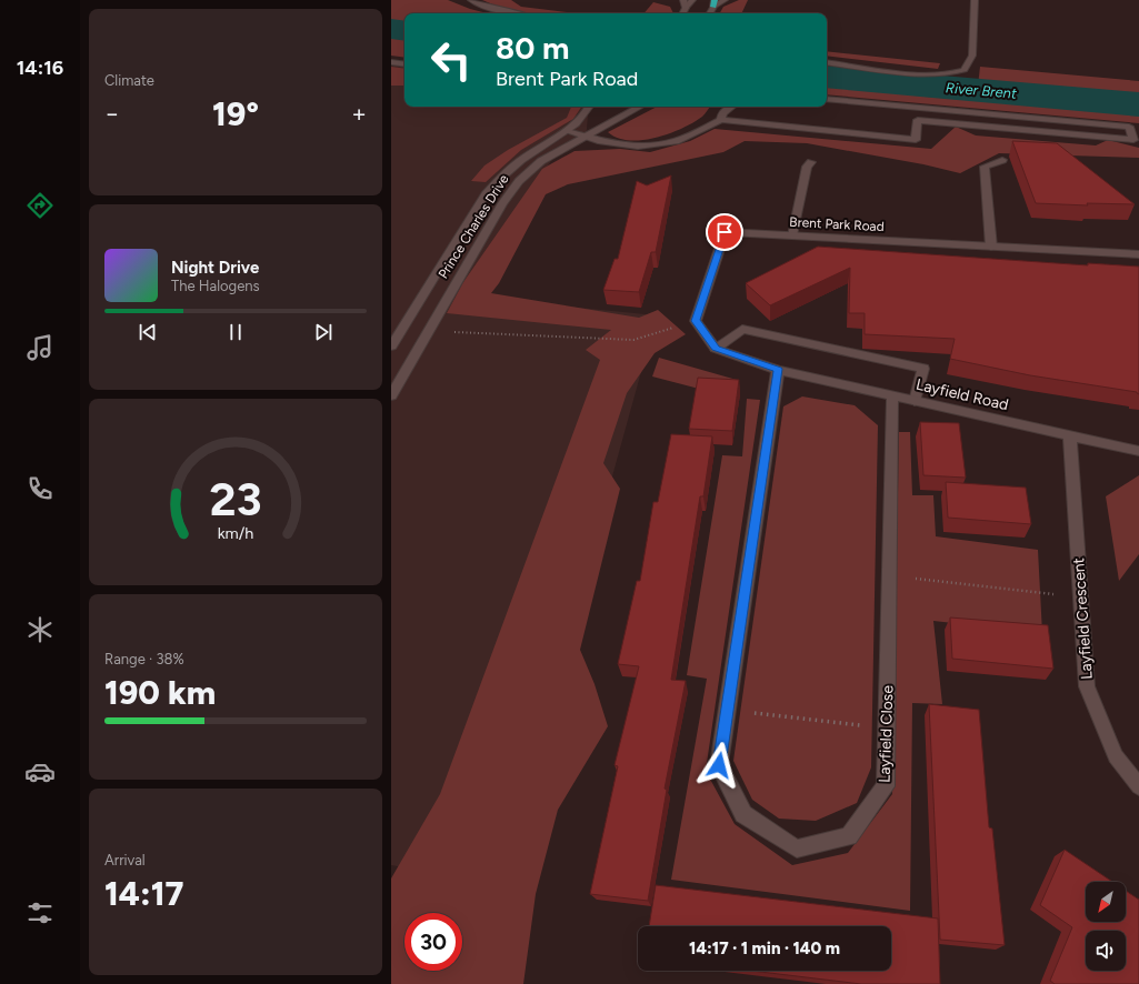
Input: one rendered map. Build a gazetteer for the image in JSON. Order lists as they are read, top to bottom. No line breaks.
{"streets":{"street":["Brent Park Road","Prince Charles Drive","Layfield Road","Layfield Crescent","Layfield Close"]},"crossings":[["Layfield Road","Layfield Crescent"],["Layfield Road","Layfield Close"]],"water":["River Brent"],"north":"bottom left","page":{"tabs":"14:16","tile":["Climate",["Range · 38%","190 km"],["Arrival","14:17"]],"turn":["80 m","Brent Park Road"],"heat":["−","19°","+"],"song":["Night Drive","The Halogens"],"limit":"30","trip":"14:17 · 1 min · 140 m","gauge":["23","km/h"]}}
